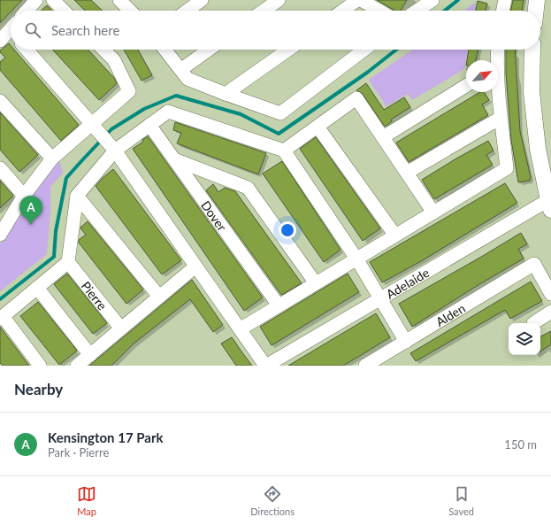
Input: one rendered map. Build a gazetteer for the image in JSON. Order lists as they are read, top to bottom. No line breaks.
{"streets":{"street":["Dover","Adelaide","Pierre","Alden"]},"north":"top right","page":{"search":"Search here","pins":"A","heading":"Nearby","list":[{"mark":"A","name":"Kensington 17 Park","note":"Park · Pierre","value":"150 m"}],"nav":["Map","Directions","Saved"]}}
